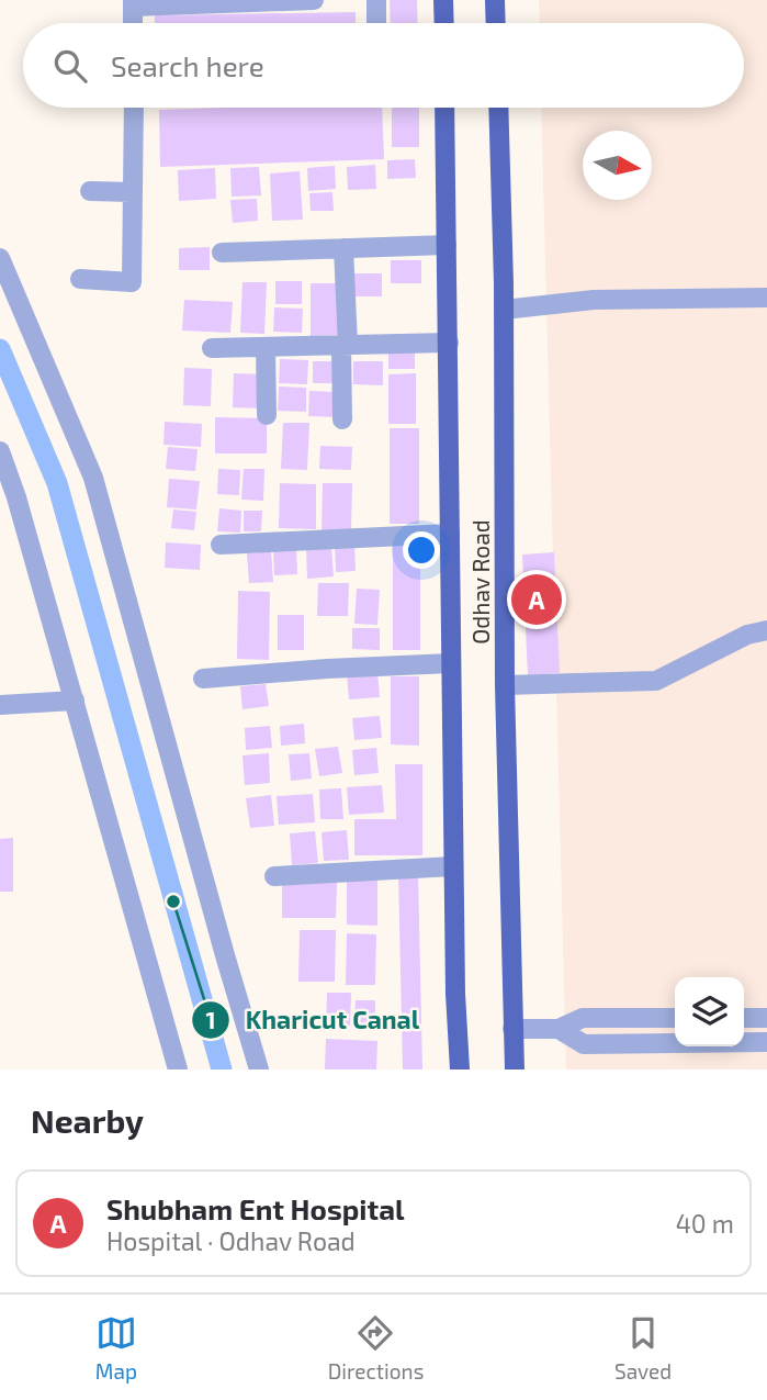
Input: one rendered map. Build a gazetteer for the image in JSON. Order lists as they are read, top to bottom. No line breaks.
{"streets":{"main road":["Odhav Road"]},"places":["Kharicut Canal"],"north":"right","page":{"search":"Search here","pins":"A","heading":"Nearby","list":[{"mark":"A","name":"Shubham Ent Hospital","note":"Hospital · Odhav Road","value":"40 m"}],"nav":["Map","Directions","Saved"]}}
